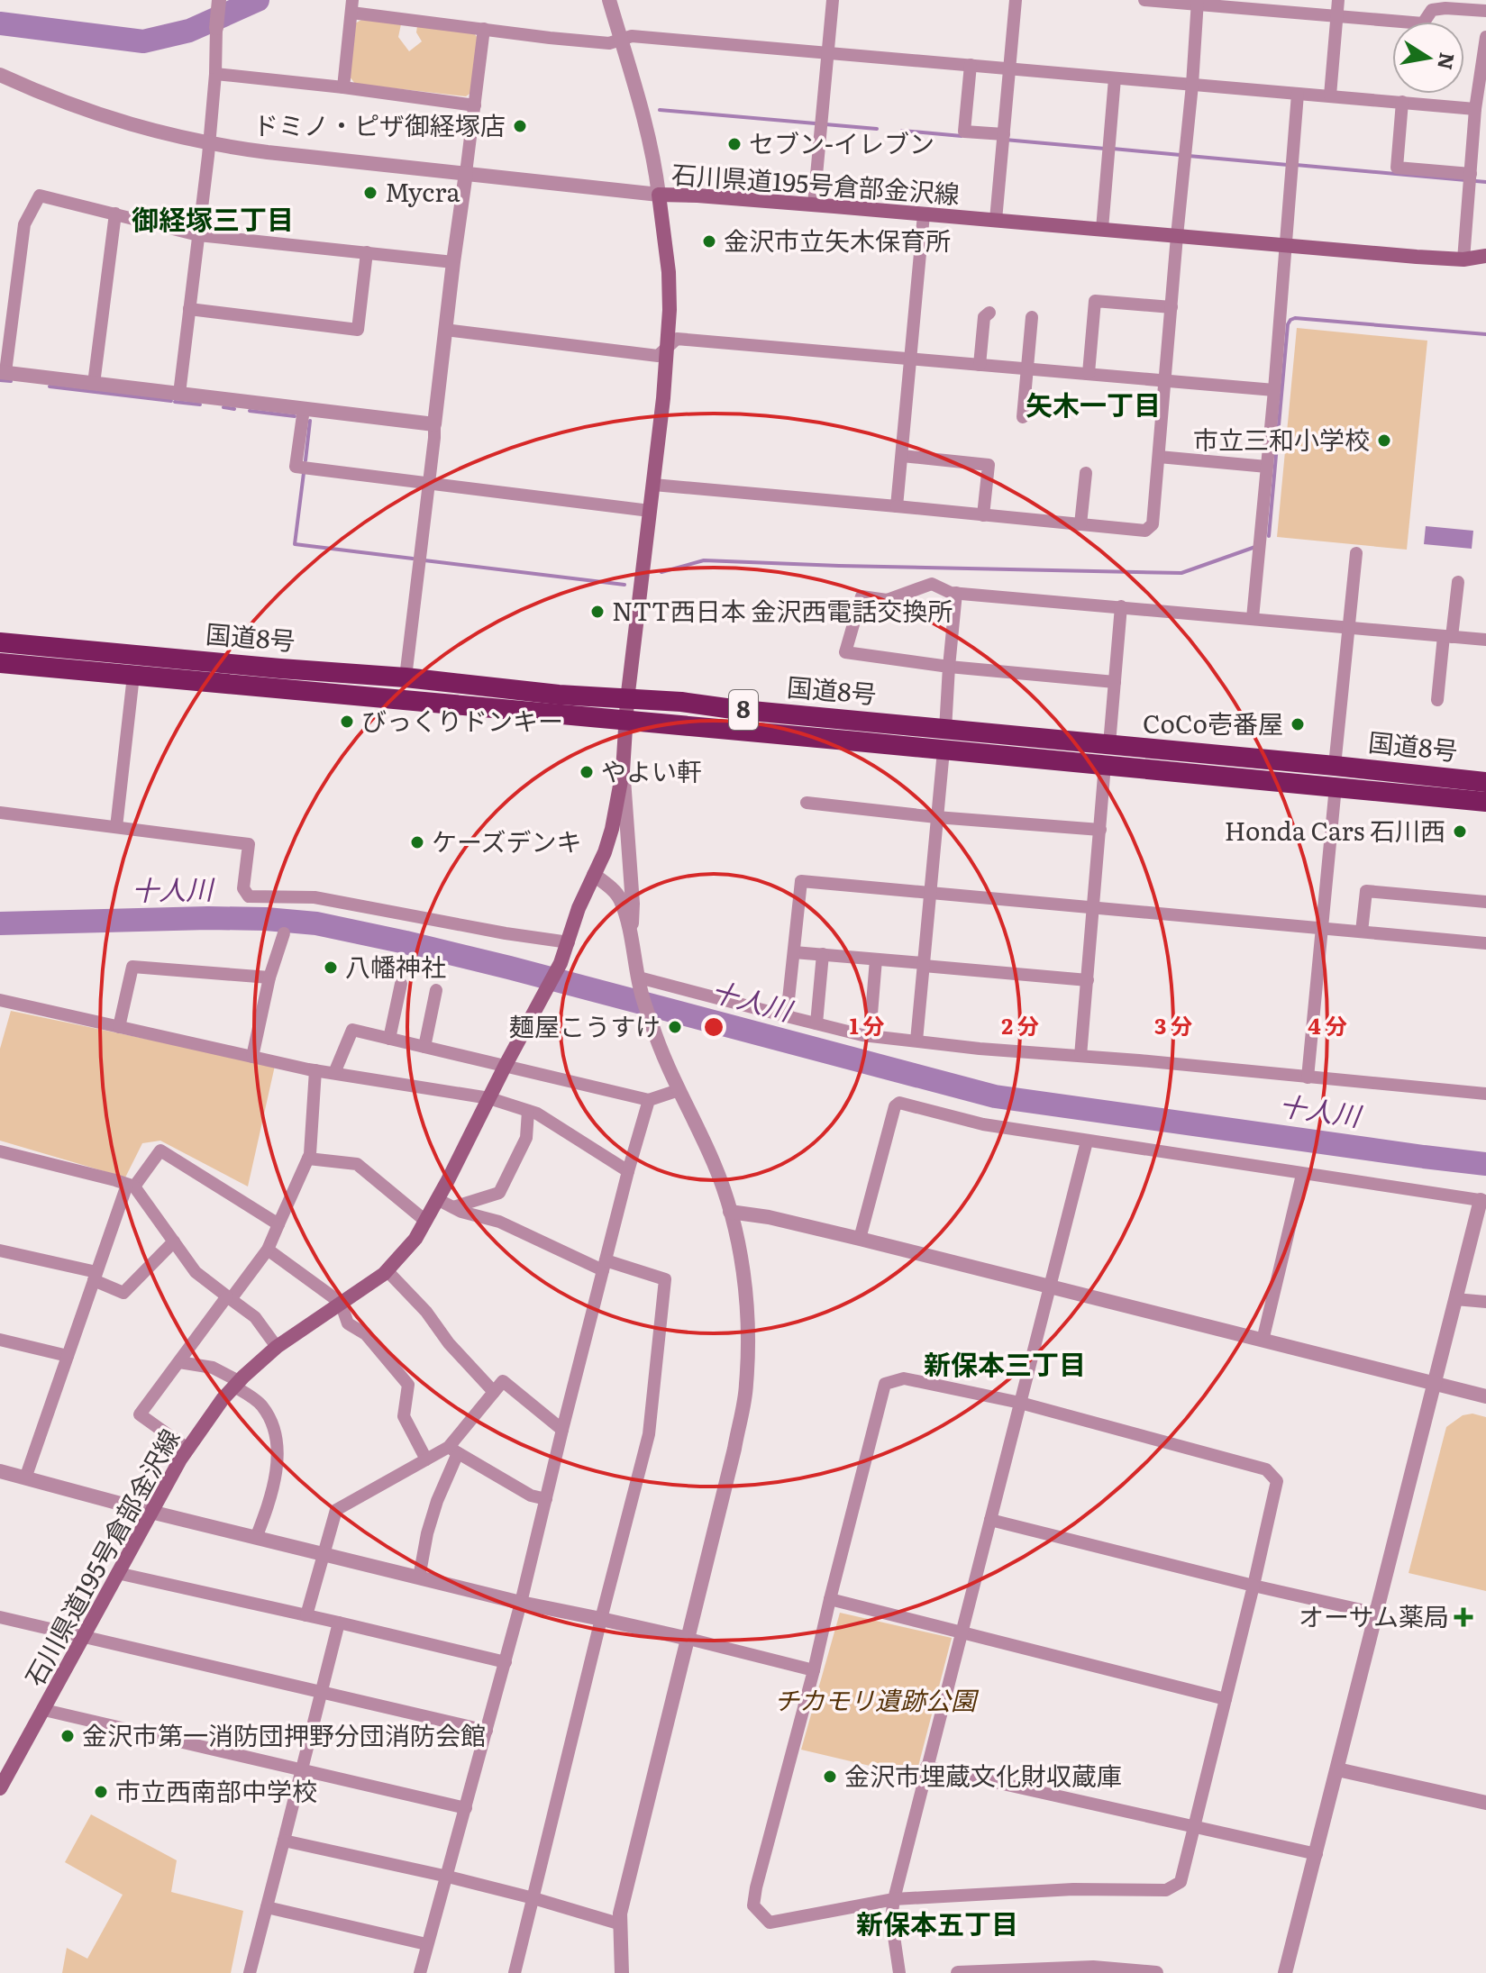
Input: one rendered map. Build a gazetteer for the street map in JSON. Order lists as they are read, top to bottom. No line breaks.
{"streets":{"highway":["国道8号","8"],"main road":["石川県道195号倉部金沢線"]},"crossings":[["石川県道195号倉部金沢線","国道8号"]],"districts":["御経塚三丁目","矢木一丁目","新保本三丁目","新保本五丁目"],"water":["十人川"],"parks":["チカモリ遺跡公園"],"places":{"other":["ドミノ・ピザ御経塚店","セブン-イレブン","Mycra","金沢市立矢木保育所","市立三和小学校","NTT西日本 金沢西電話交換所","びっくりドンキー","CoCo壱番屋","やよい軒","Honda Cars 石川西","ケーズデンキ","八幡神社","麺屋こうすけ","金沢市第一消防団押野分団消防会館","金沢市埋蔵文化財収蔵庫","市立西南部中学校"],"health":["オーサム薬局"]},"north":"right","rings":["1 分","2 分","3 分","4 分"]}
